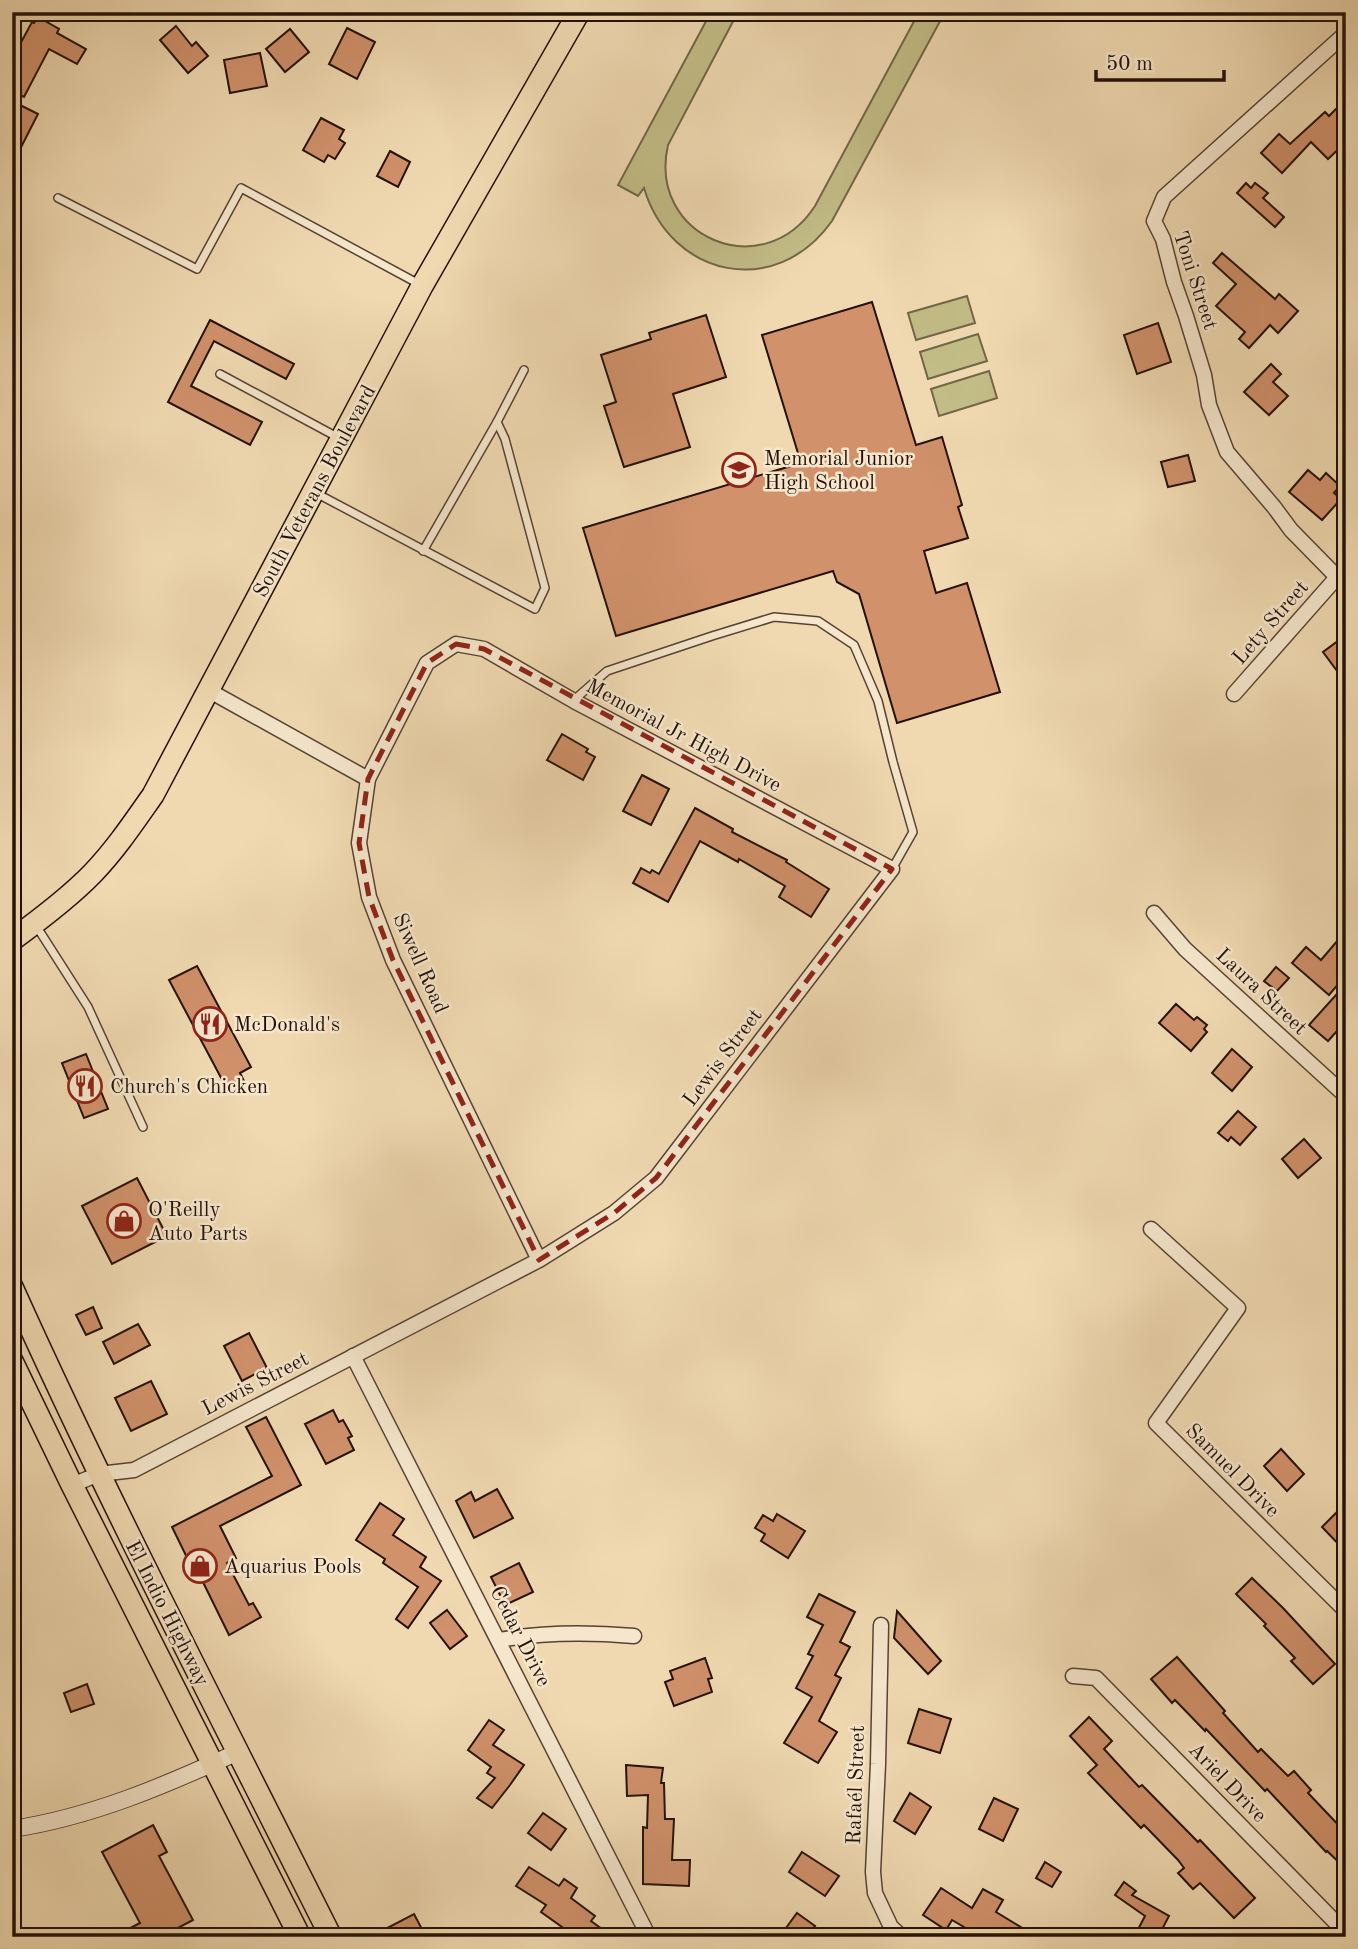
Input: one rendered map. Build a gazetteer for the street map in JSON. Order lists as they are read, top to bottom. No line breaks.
{"streets":{"main road":["South Veterans Boulevard","El Indio Highway"],"street":["Toni Street","Lety Street","Memorial Jr High Drive","Siwell Road","Laura Street","Lewis Street","Samuel Drive","Cedar Drive","Ariel Drive","Rafaél Street"]},"crossings":[["Toni Street","Lety Street"],["Memorial Jr High Drive","Siwell Road"],["Memorial Jr High Drive","Lewis Street"],["Siwell Road","Lewis Street"],["Lewis Street","El Indio Highway"],["Lewis Street","Cedar Drive"]],"places":{"school or university":["Memorial Junior High School"],"restaurant":["McDonald's","Church's Chicken"],"shop":["O'Reilly Auto Parts","Aquarius Pools"]},"scale_bar":"50 m"}
